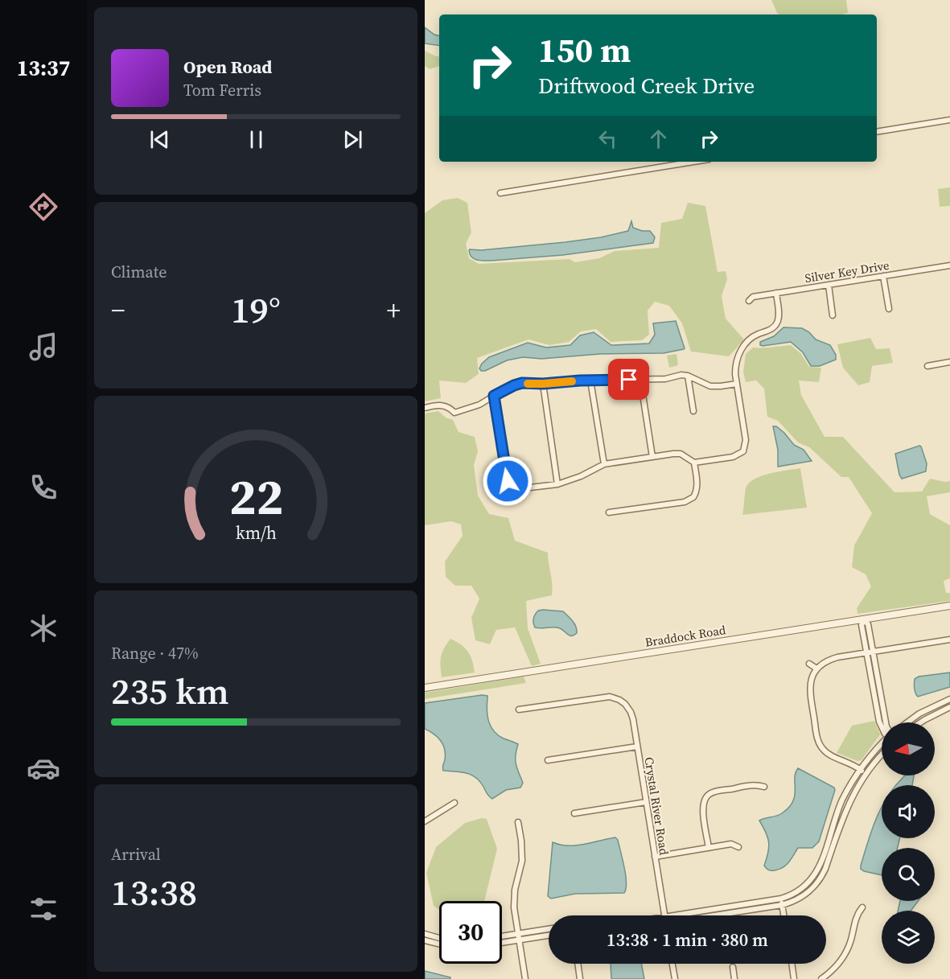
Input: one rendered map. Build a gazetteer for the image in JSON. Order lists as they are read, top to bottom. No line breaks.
{"streets":{"street":["Silver Key Drive","Braddock Road","Crystal River Road"]},"north":"left","page":{"tabs":"13:37","turn":["150 m","Driftwood Creek Drive"],"song":["Open Road","Tom Ferris"],"tile":["Climate",["Range · 47%","235 km"],["Arrival","13:38"]],"heat":["−","19°","+"],"limit":"30","trip":"13:38 · 1 min · 380 m","gauge":["22","km/h"]}}
